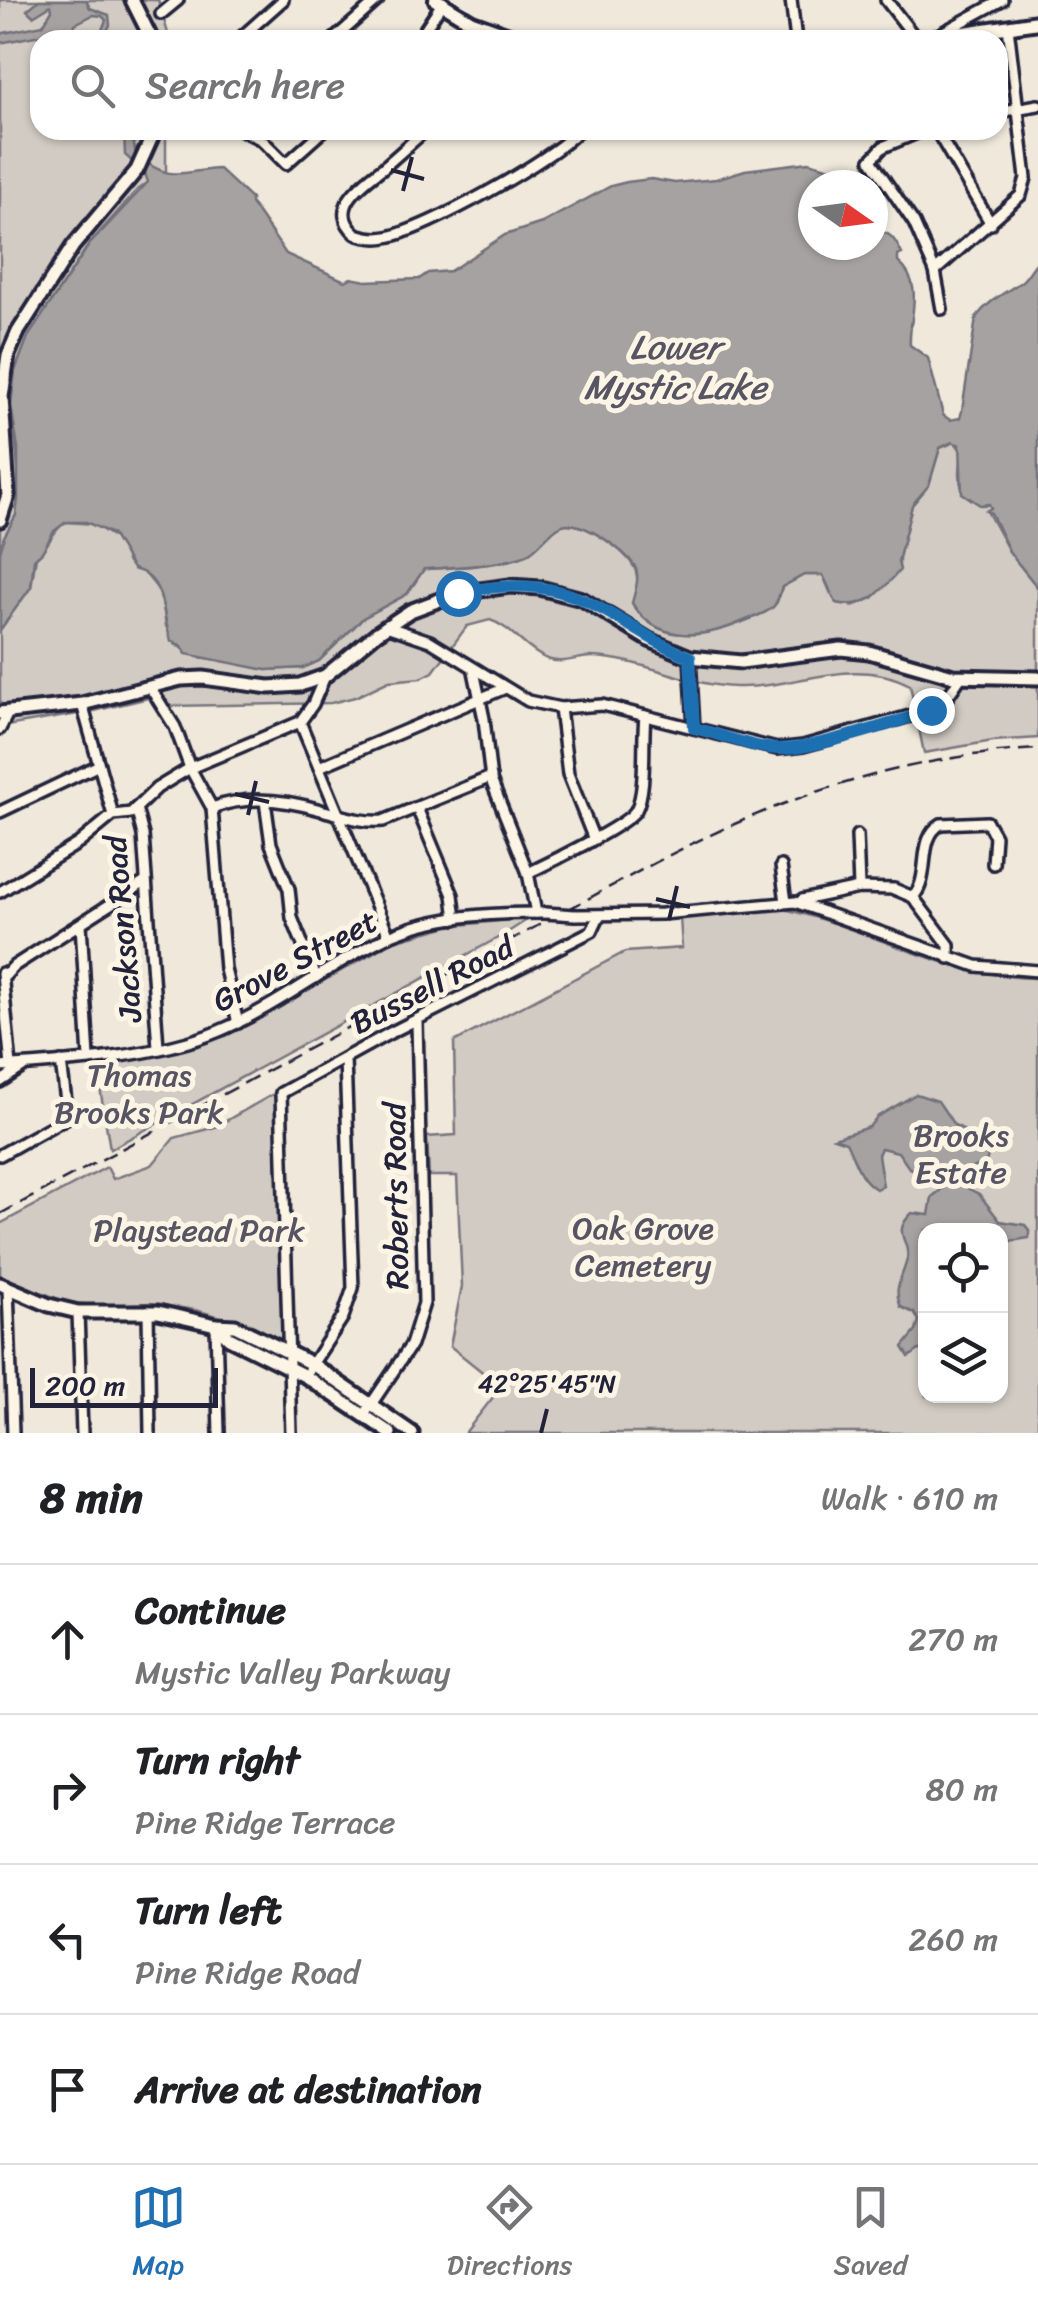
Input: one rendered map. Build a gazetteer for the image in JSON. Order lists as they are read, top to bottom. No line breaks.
{"streets":{"street":["Jackson Road","Grove Street","Bussell Road","Roberts Road"]},"crossings":[["Jackson Road","Grove Street"],["Grove Street","Bussell Road"],["Bussell Road","Roberts Road"]],"water":["Lower Mystic Lake"],"parks":["Thomas Brooks Park","Brooks Estate","Oak Grove Cemetery","Playstead Park"],"scale_bar":"200 m","north":"right","page":{"search":"Search here","scale":"200 m","heading":["8 min","Walk · 610 m"],"list":[["Continue","Mystic Valley Parkway","270 m"],["Turn right","Pine Ridge Terrace","80 m"],["Turn left","Pine Ridge Road","260 m"],"Arrive at destination"],"nav":["Map","Directions","Saved"]},"coordinates":["42°25'45\"N"]}
